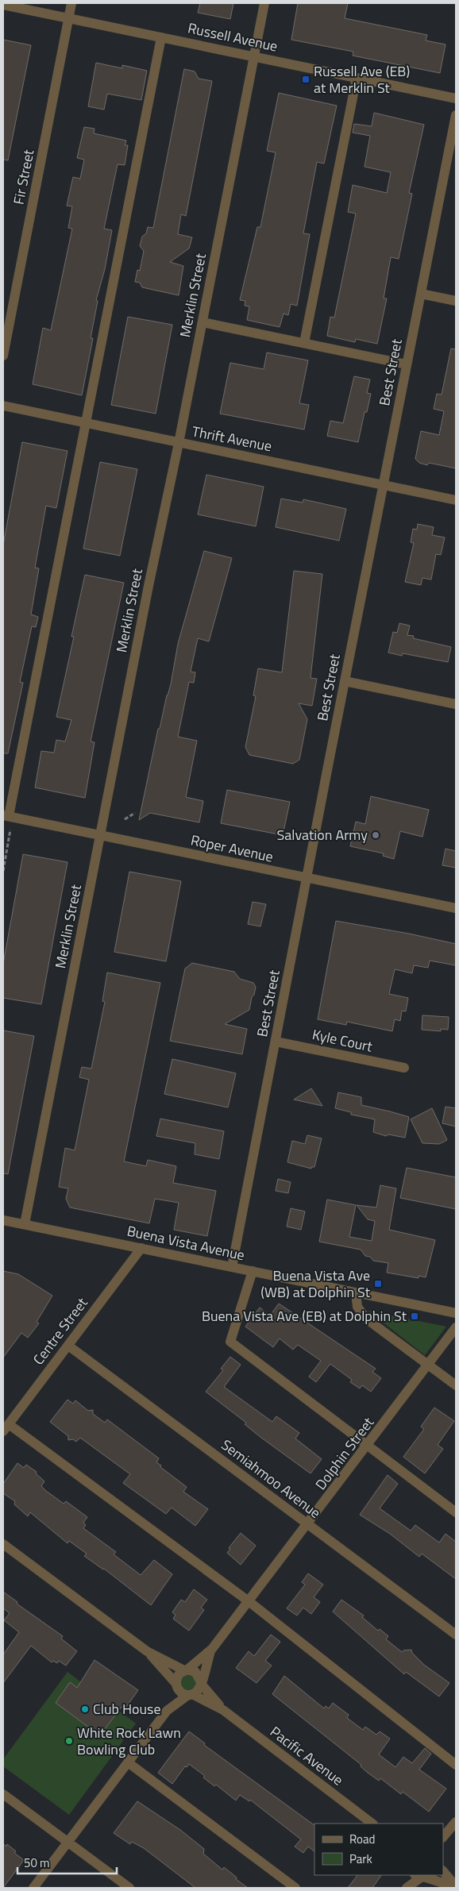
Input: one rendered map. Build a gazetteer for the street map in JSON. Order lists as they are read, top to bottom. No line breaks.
{"streets":{"street":["Russell Avenue","Fir Street","Merklin Street","Best Street","Thrift Avenue","Roper Avenue","Kyle Court","Buena Vista Avenue","Centre Street","Dolphin Street","Semiahmoo Avenue","Pacific Avenue"]},"crossings":[["Russell Avenue","Fir Street"],["Russell Avenue","Merklin Street"],["Merklin Street","Thrift Avenue"],["Merklin Street","Roper Avenue"],["Merklin Street","Buena Vista Avenue"],["Best Street","Thrift Avenue"],["Best Street","Roper Avenue"],["Best Street","Kyle Court"],["Best Street","Buena Vista Avenue"],["Buena Vista Avenue","Centre Street"],["Centre Street","Semiahmoo Avenue"],["Dolphin Street","Semiahmoo Avenue"],["Dolphin Street","Pacific Avenue"]],"places":{"transit":["Russell Ave (EB) at Merklin St","Buena Vista Ave (WB) at Dolphin St","Buena Vista Ave (EB) at Dolphin St"],"other":["Salvation Army","Club House","White Rock Lawn Bowling Club"]},"legend":["Road","Park"],"scale_bar":"50 m"}
